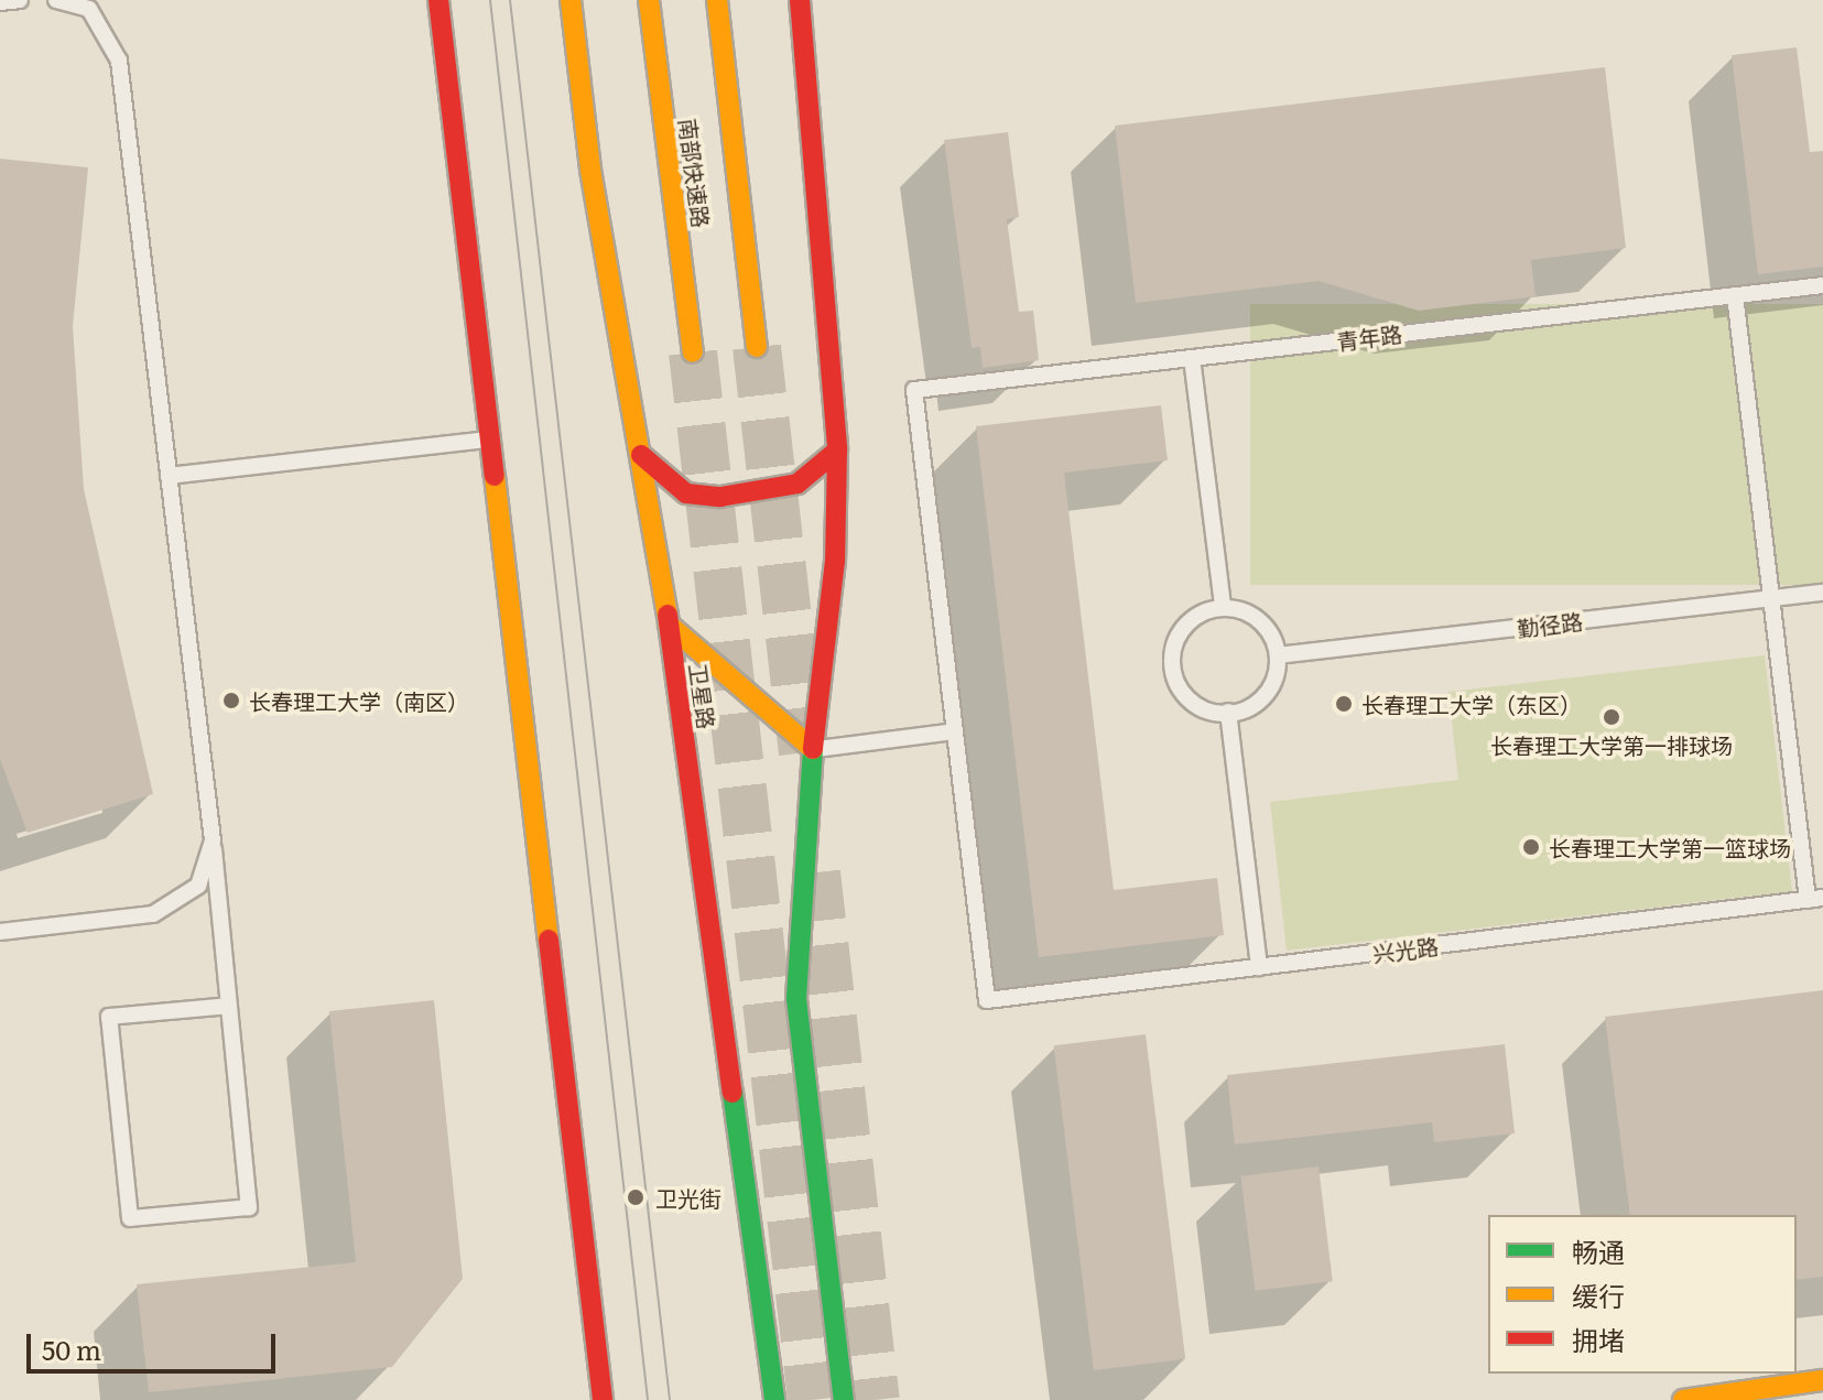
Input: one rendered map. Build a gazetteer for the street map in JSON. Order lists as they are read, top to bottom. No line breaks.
{"streets":{"main road":["南部快速路","卫星路"],"lane":["青年路","勤径路","兴光路"]},"crossings":[["青年路","兴光路"]],"places":["长春理工大学（南区）","长春理工大学（东区）","长春理工大学第一排球场","长春理工大学第一篮球场","卫光街"],"legend":["畅通","缓行","拥堵"],"scale_bar":"50 m"}
